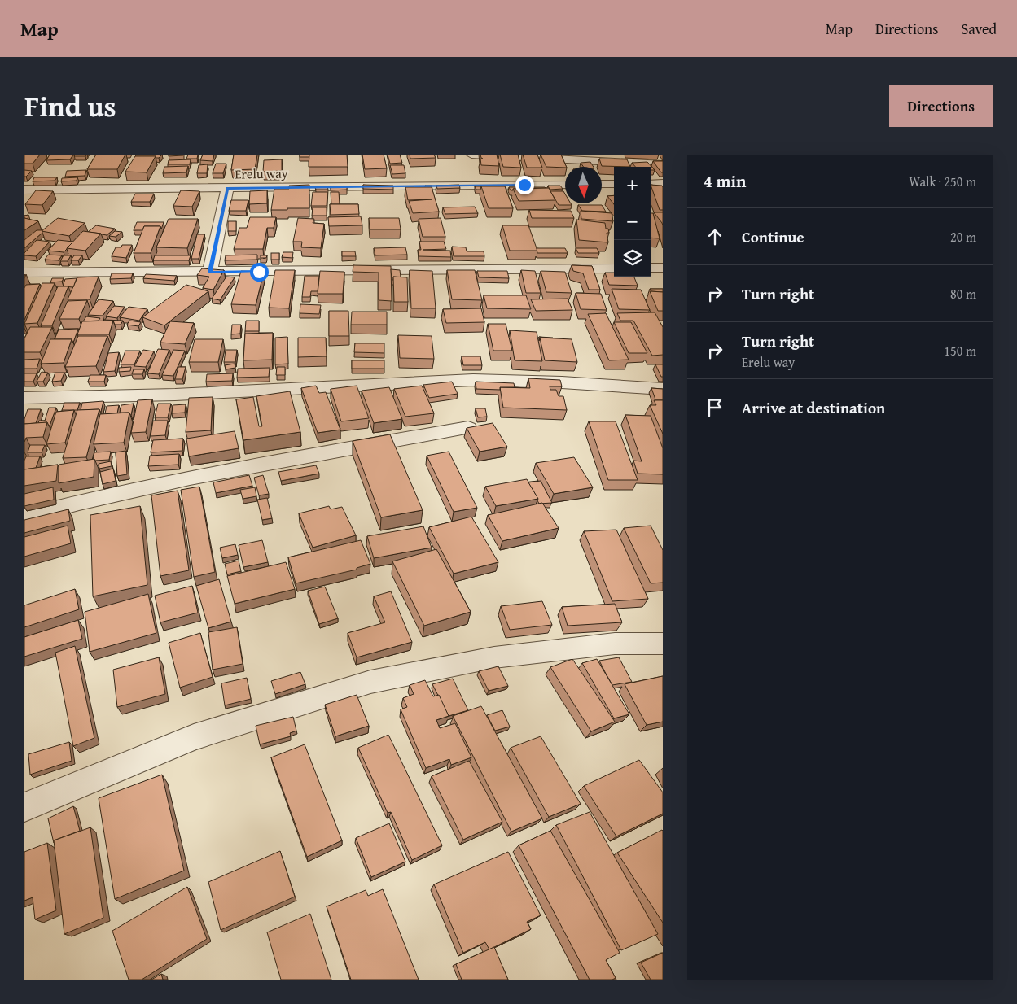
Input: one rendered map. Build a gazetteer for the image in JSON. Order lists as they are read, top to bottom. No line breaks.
{"streets":{"street":["Erelu way"]},"north":"bottom","page":{"header":"Map","nav":["Map","Directions","Saved"],"title":"Find us","buttons":"Directions","heading":["4 min","Walk · 250 m"],"map_buttons":["+","−"],"list":[["Continue","20 m"],["Turn right","80 m"],["Turn right","Erelu way","150 m"],"Arrive at destination"]}}
